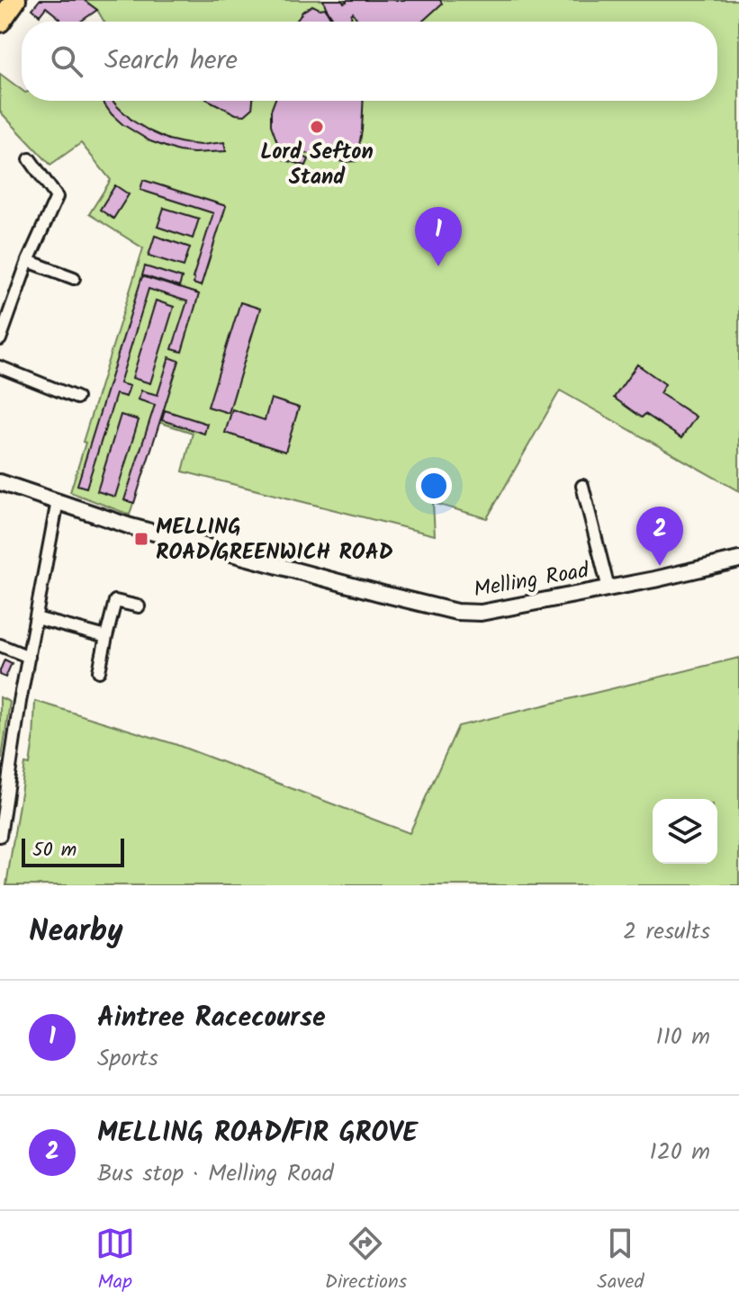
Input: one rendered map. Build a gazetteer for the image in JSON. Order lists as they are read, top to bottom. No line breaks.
{"streets":{"street":["Melling Road"]},"places":{"other":["Lord Sefton Stand"],"transit":["MELLING ROAD/GREENWICH ROAD"]},"scale_bar":"50 m","page":{"search":"Search here","pins":["1","2"],"scale":"50 m","heading":["Nearby","2 results"],"list":[{"mark":"1","name":"Aintree Racecourse","note":"Sports","value":"110 m"},{"mark":"2","name":"MELLING ROAD/FIR GROVE","note":"Bus stop · Melling Road","value":"120 m"}],"nav":["Map","Directions","Saved"]}}
